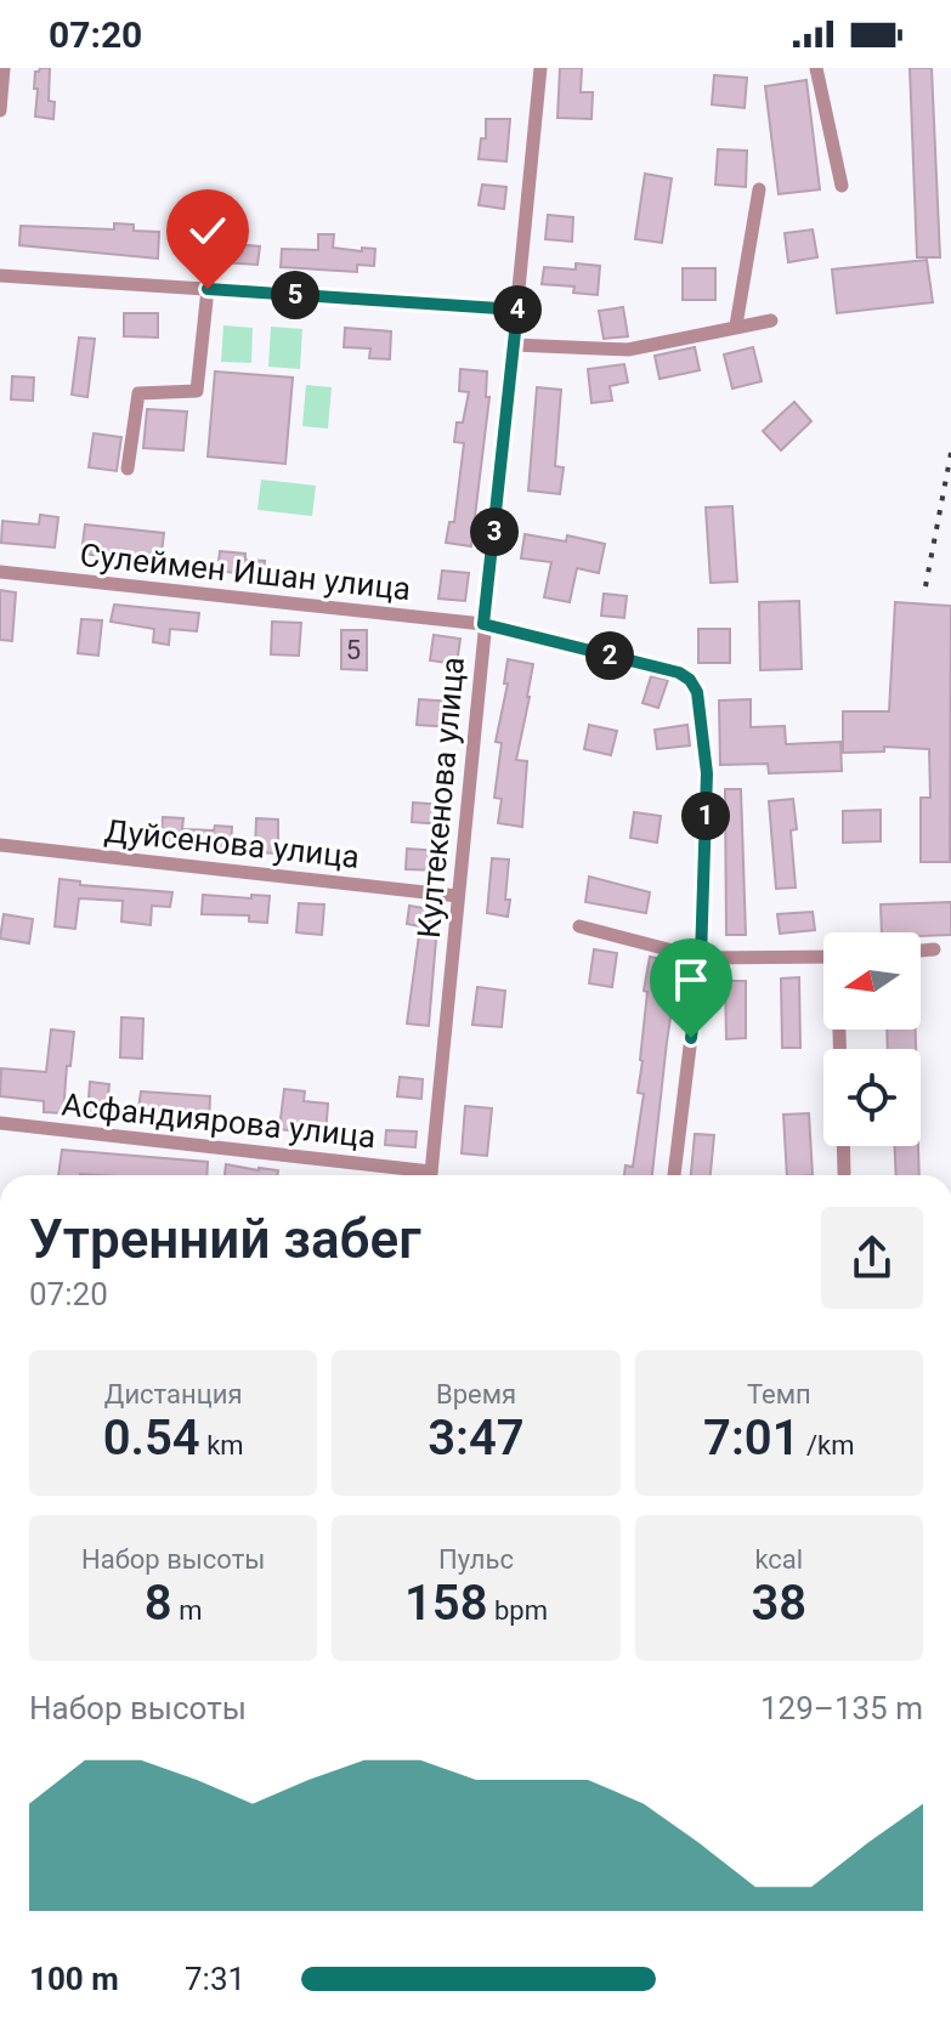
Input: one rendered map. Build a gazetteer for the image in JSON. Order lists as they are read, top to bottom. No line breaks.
{"streets":{"street":["Сулеймен Ишан улица","Култекенова улица","Дуйсенова улица","Асфандиярова улица"]},"crossings":[["Сулеймен Ишан улица","Култекенова улица"],["Култекенова улица","Дуйсенова улица"]],"house_numbers":["5"],"north":"left","page":{"status":"07:20","pins":["5","4","3","2","1"],"heading":["Утренний забег","07:20"],"stats":[["Дистанция","0.54 km"],["Время","3:47"],["Темп","7:01 /km"],["Набор высоты","8 m"],["Пульс","158 bpm"],["kcal","38"]],"chart":["Набор высоты","129–135 m"],"list":[{"name":"100 m","note":"7:31"}]}}
